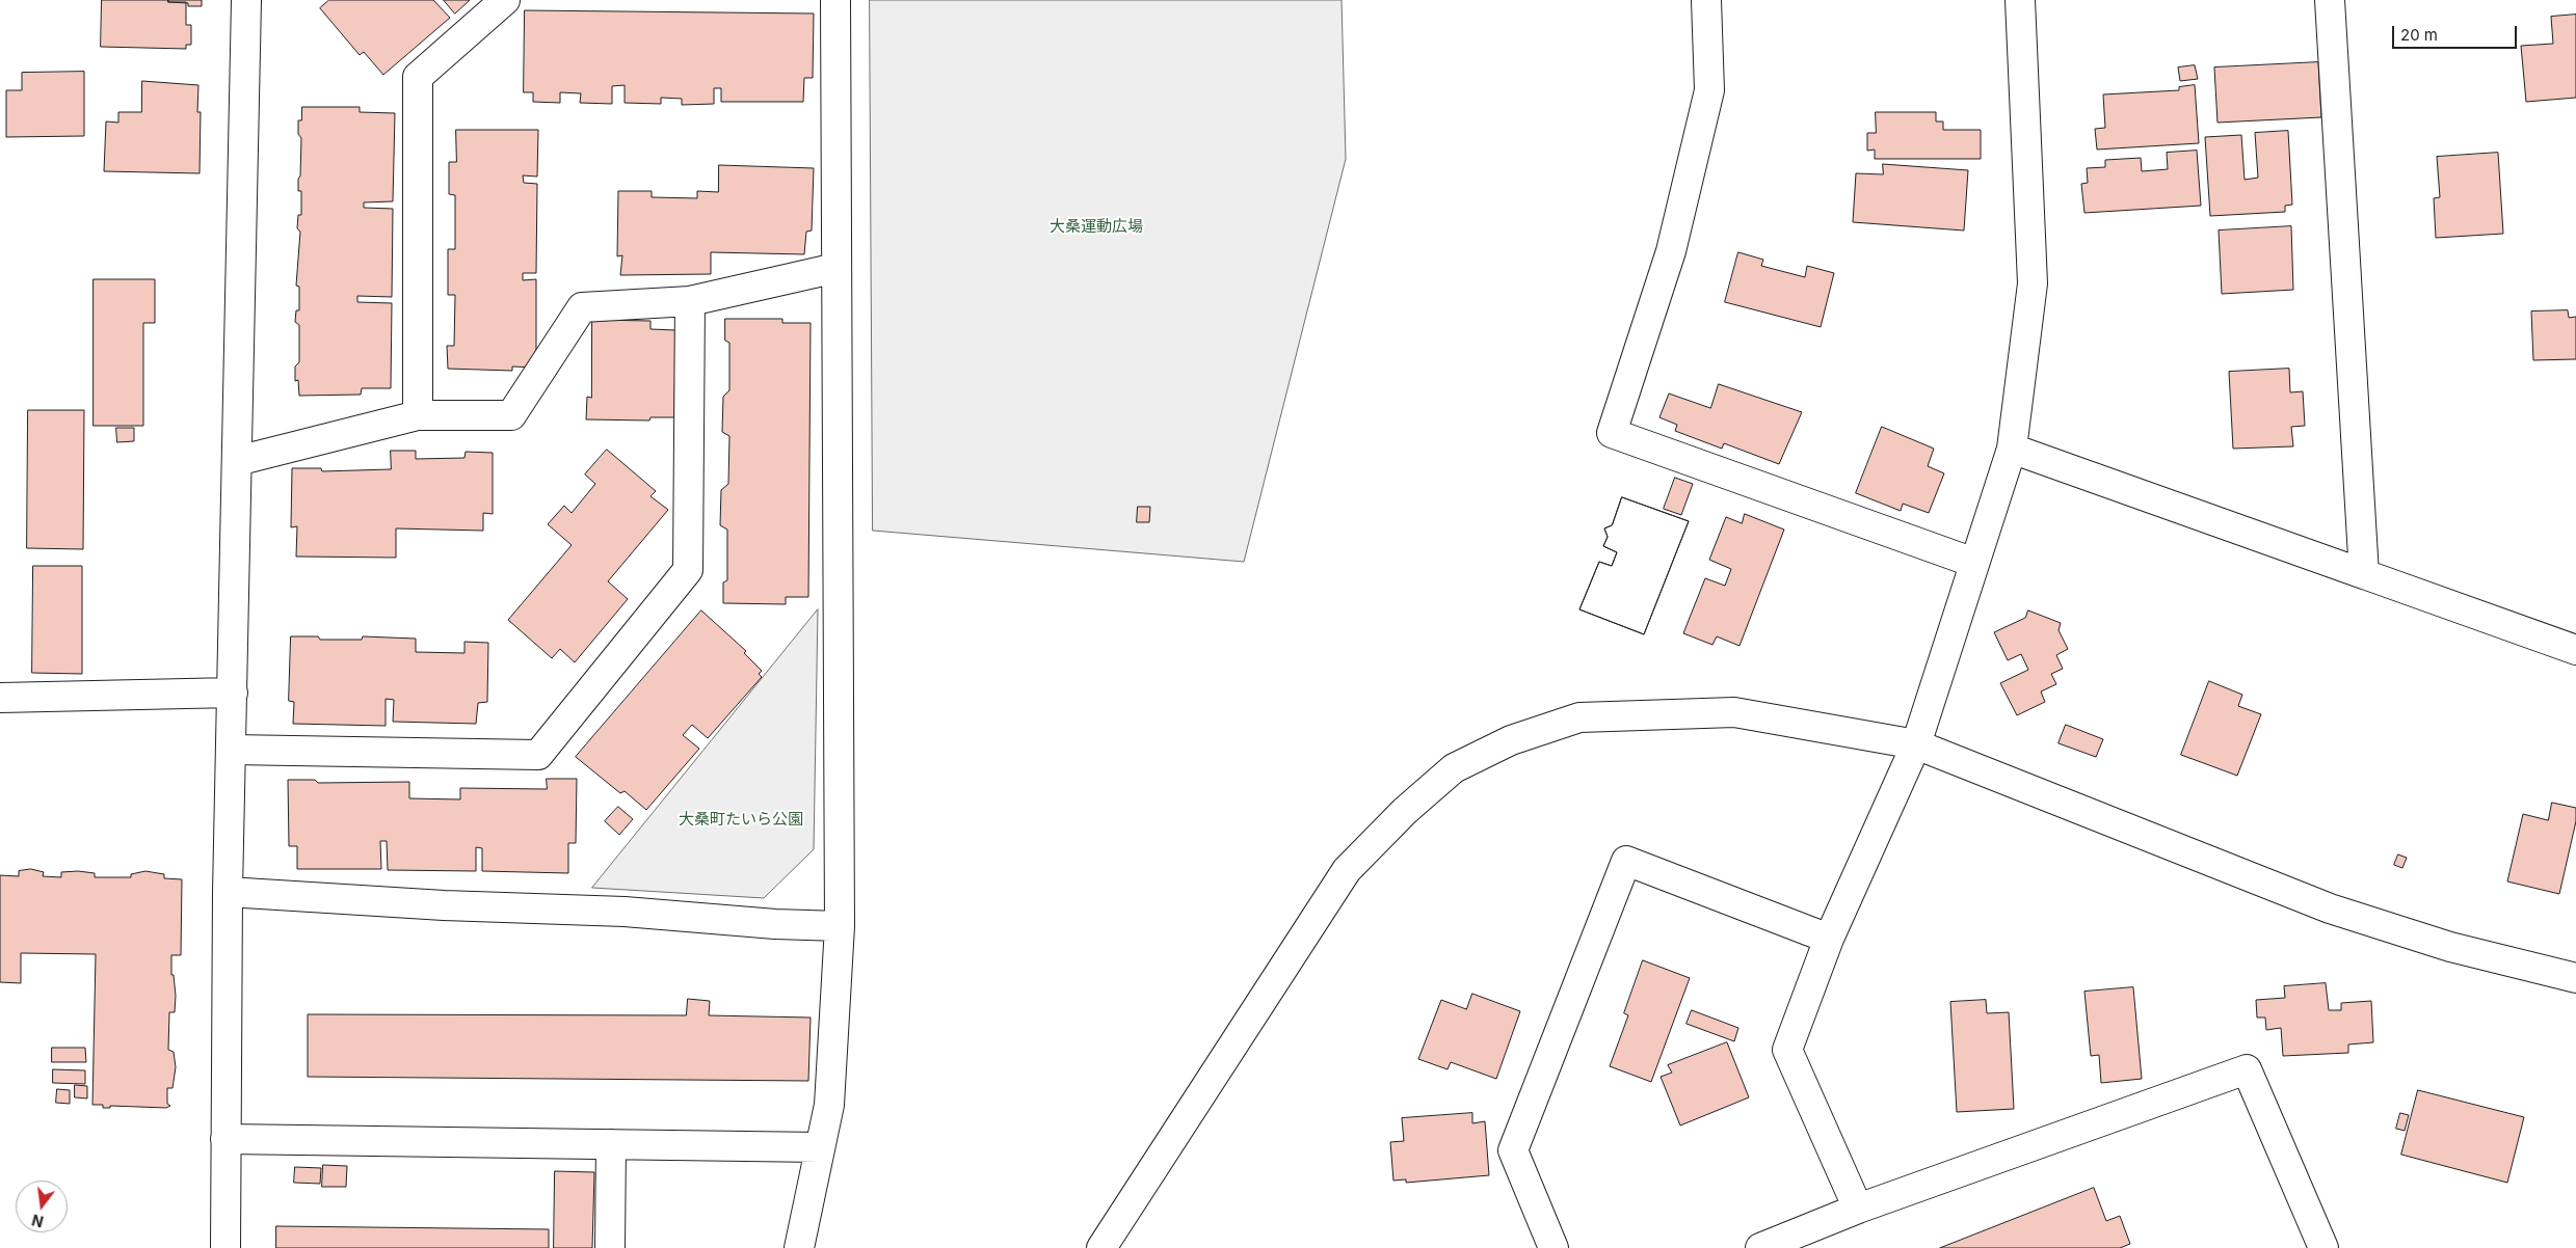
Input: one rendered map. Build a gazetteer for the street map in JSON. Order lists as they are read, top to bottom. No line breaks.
{"parks":["大桑運動広場","大桑町たいら公園"],"scale_bar":"20 m","north":"bottom"}
